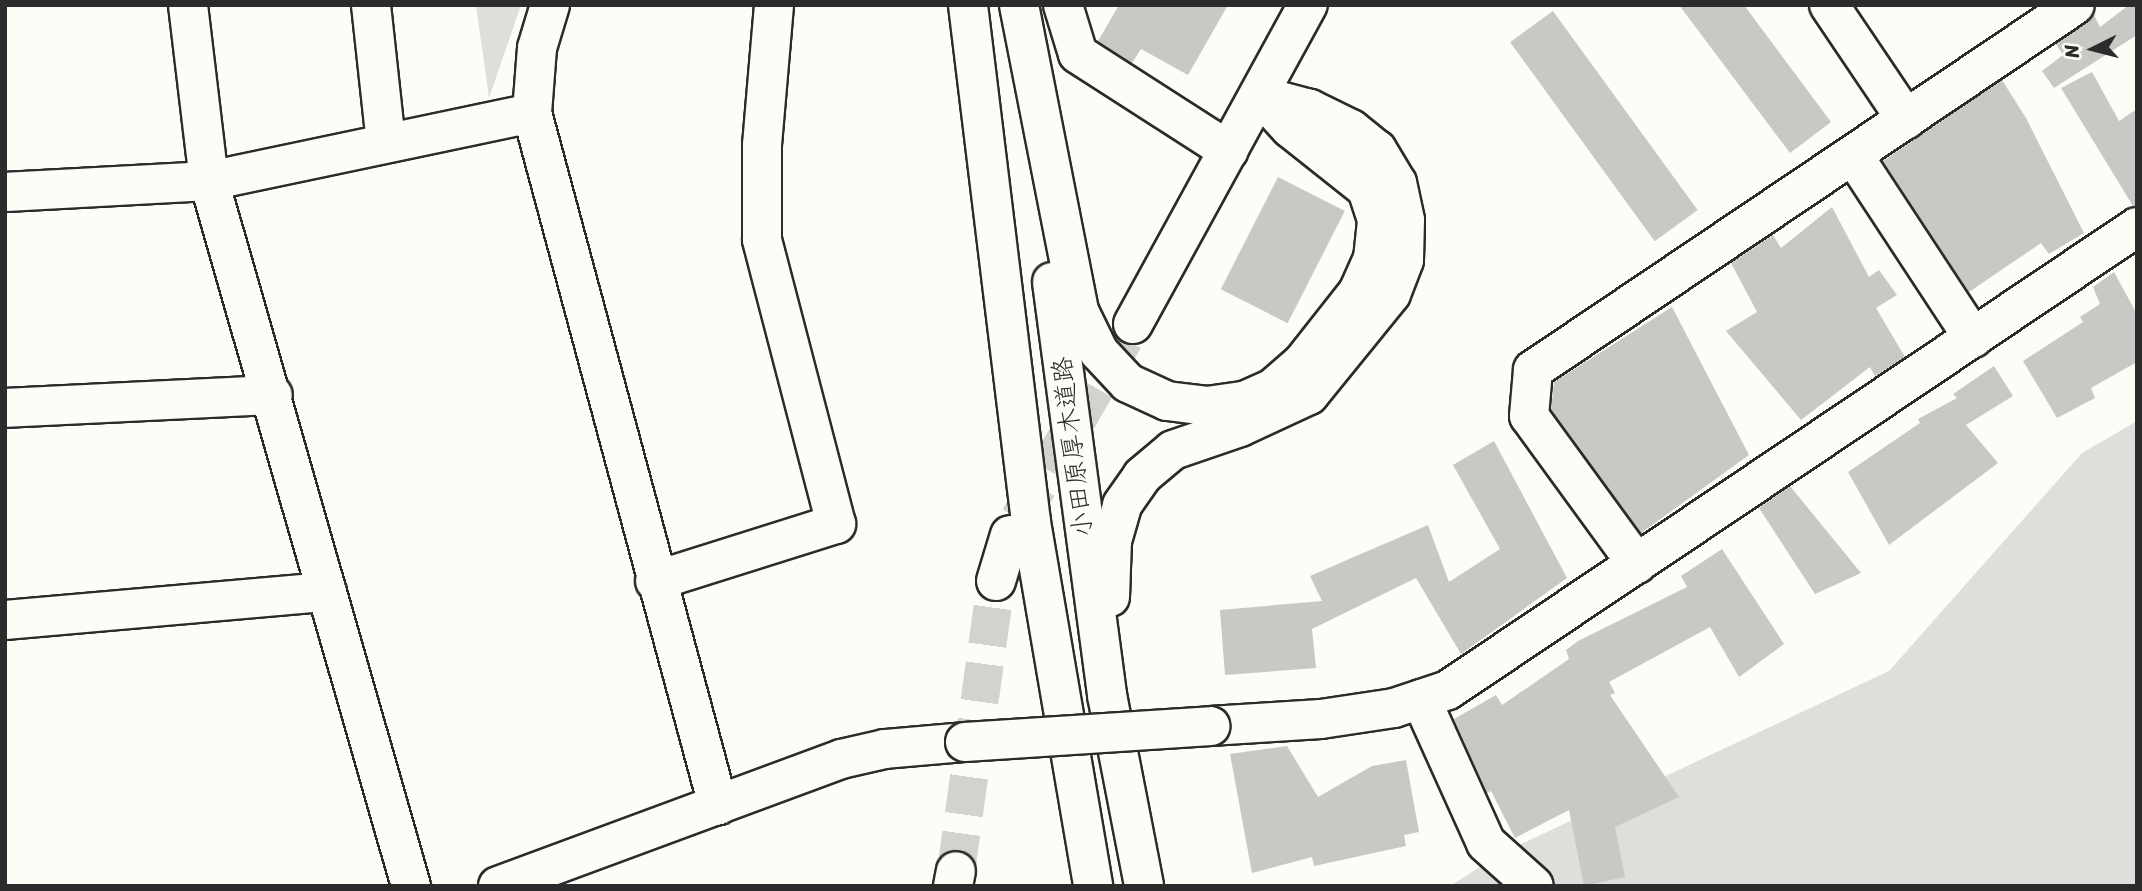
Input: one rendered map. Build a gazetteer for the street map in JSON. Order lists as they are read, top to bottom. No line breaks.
{"streets":{"main road":["小田原厚木道路"]},"north":"left"}
